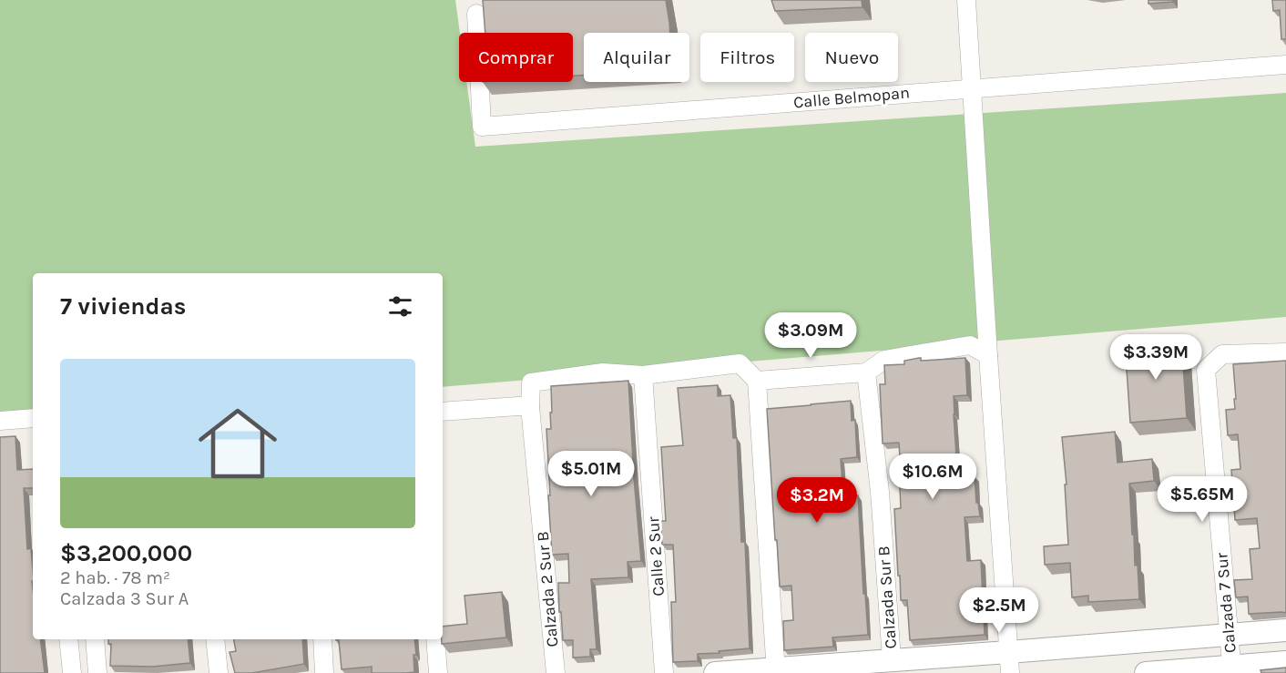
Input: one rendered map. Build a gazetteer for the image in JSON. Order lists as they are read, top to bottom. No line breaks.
{"streets":{"street":["Calle Belmopan","Calle 2 Sur","Calzada 2 Sur B","Calzada Sur B","Calzada 7 Sur"]},"crossings":[["Calle 2 Sur","Calzada 2 Sur B"]],"page":{"chip":["Comprar","Alquilar","Filtros","Nuevo"],"heading":"7 viviendas","price":["$3.09M","$3.39M","$5.01M","$10.6M","$5.65M","$3.2M","$2.5M"],"list":[{"name":"$3,200,000","note":"2 hab. · 78 m² · Calzada 3 Sur A"}]}}
